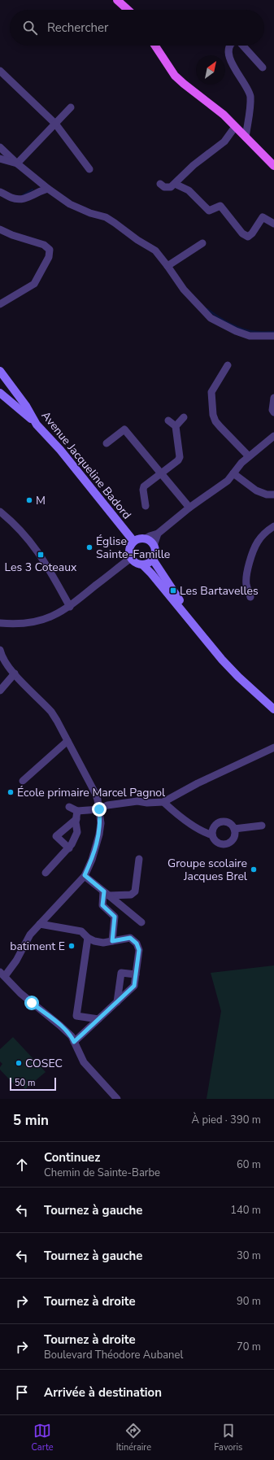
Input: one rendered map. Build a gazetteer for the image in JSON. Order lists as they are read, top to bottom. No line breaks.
{"streets":{"street":["Avenue Jacqueline Badord"]},"places":{"other":["M","Église Sainte-Famille","École primaire Marcel Pagnol","Groupe scolaire Jacques Brel","batiment E","COSEC"],"transit":["Les 3 Coteaux","Les Bartavelles"]},"scale_bar":"50 m","north":"top right","page":{"search":"Rechercher","scale":"50 m","heading":["5 min","À pied · 390 m"],"list":[["Continuez","Chemin de Sainte-Barbe","60 m"],["Tournez à gauche","140 m"],["Tournez à gauche","30 m"],["Tournez à droite","90 m"],["Tournez à droite","Boulevard Théodore Aubanel","70 m"],"Arrivée à destination"],"nav":["Carte","Itinéraire","Favoris"]}}
